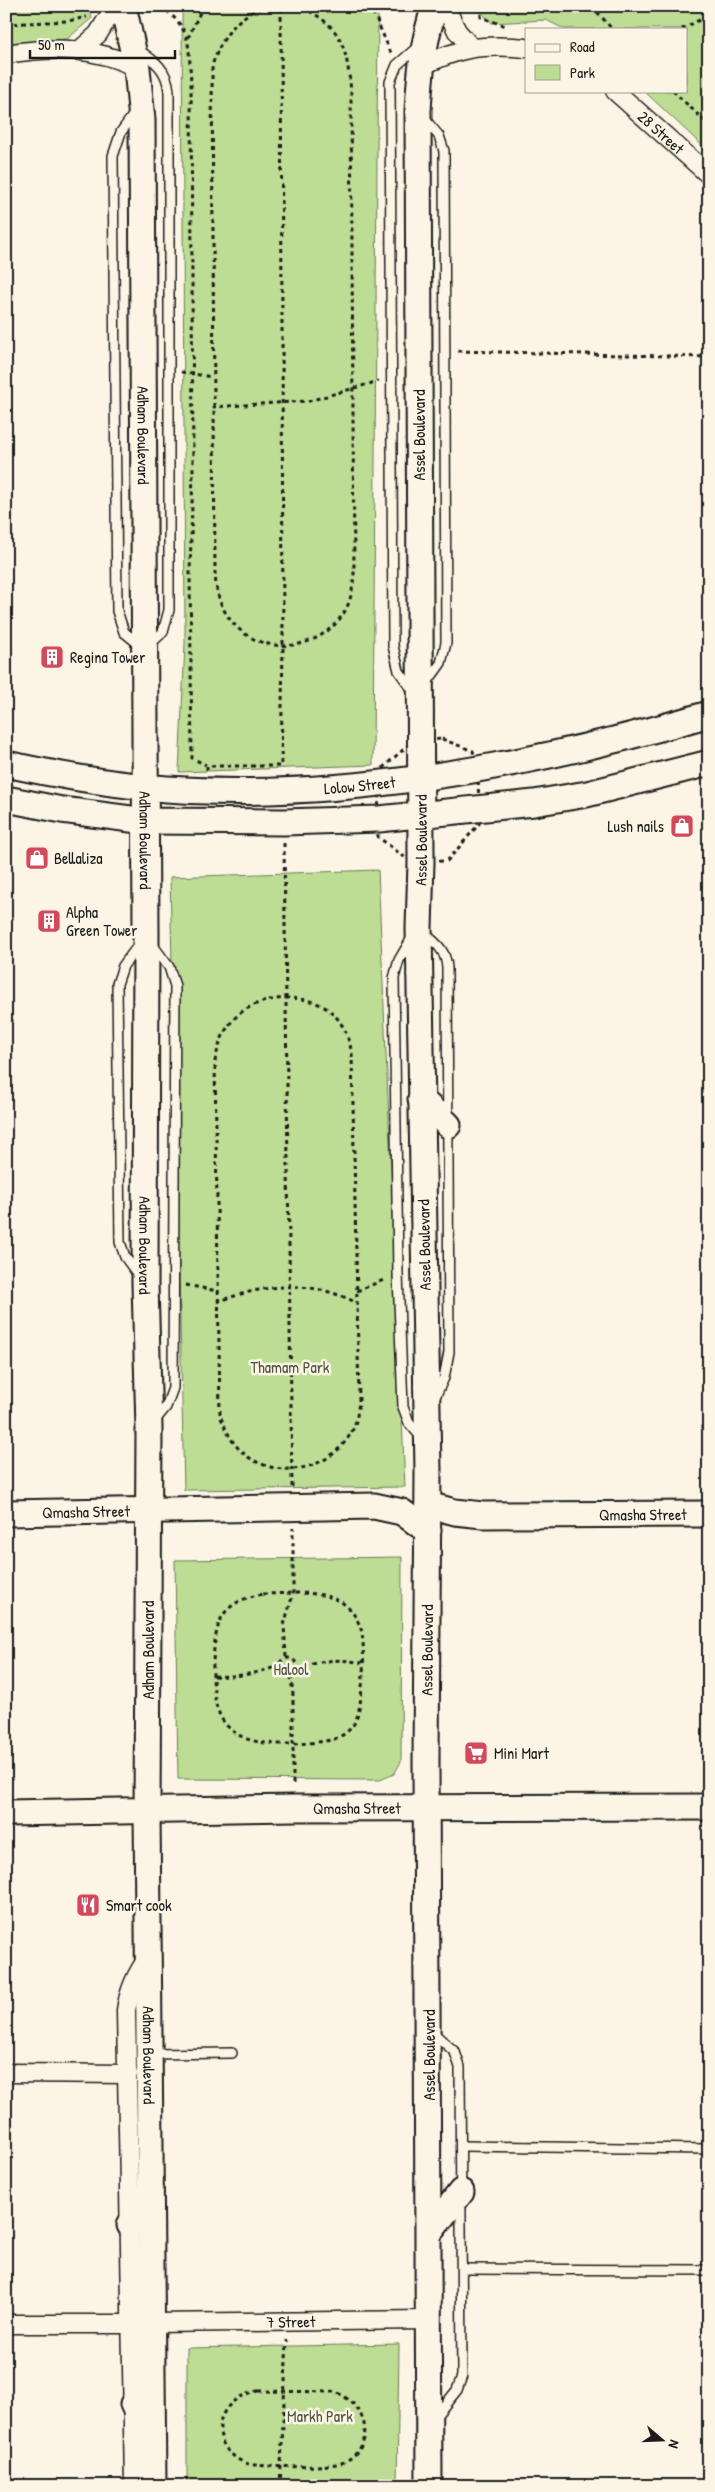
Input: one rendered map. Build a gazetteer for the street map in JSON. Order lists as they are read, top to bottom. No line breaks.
{"streets":{"street":["28 Street","Adham Boulevard","Assel Boulevard","Lolow Street","Qmasha Street","7 Street"]},"crossings":[["Adham Boulevard","Lolow Street"],["Adham Boulevard","Qmasha Street"],["Adham Boulevard","7 Street"],["Assel Boulevard","Lolow Street"],["Assel Boulevard","Qmasha Street"],["Assel Boulevard","7 Street"]],"parks":["Thamam Park","Halool","Markh Park"],"places":{"building":["Regina Tower","Alpha Green Tower"],"shop":["Lush nails","Bellaliza"],"supermarket":["Mini Mart"],"restaurant":["Smart cook"]},"legend":["Road","Park"],"scale_bar":"50 m","north":"right"}
